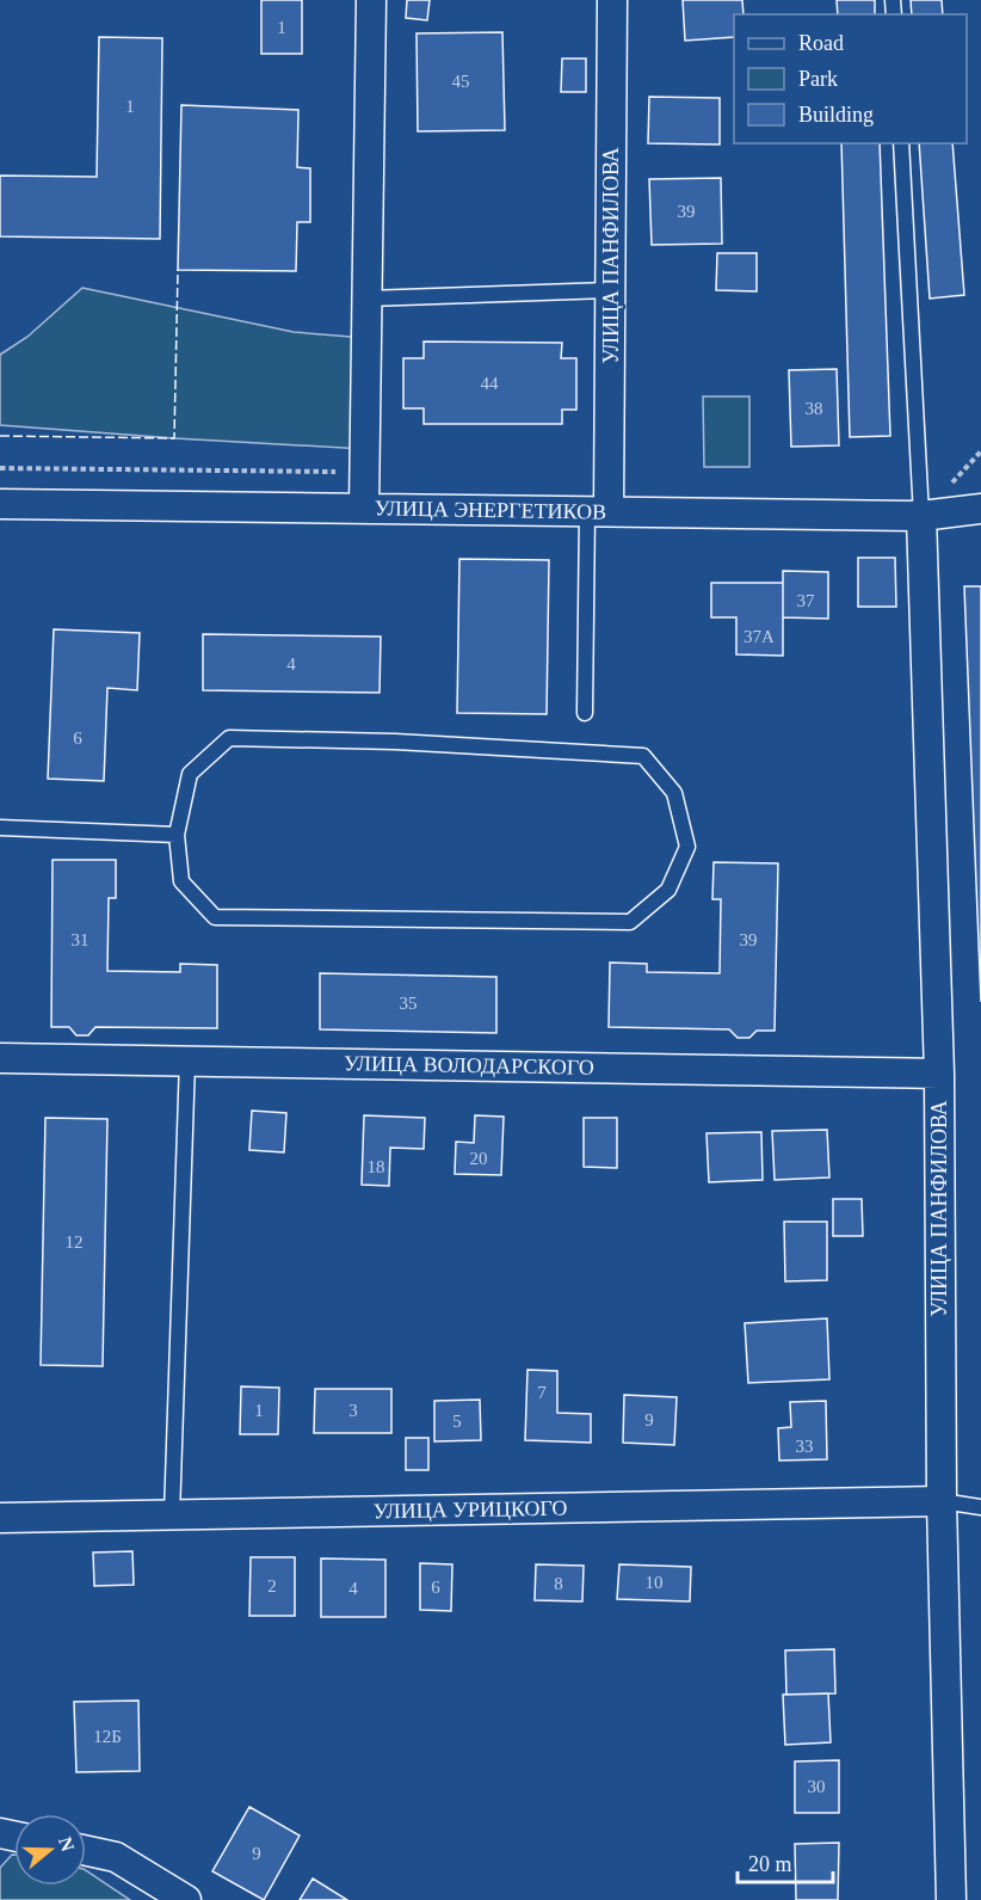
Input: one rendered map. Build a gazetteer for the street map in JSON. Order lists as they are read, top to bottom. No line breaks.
{"streets":{"street":["УЛИЦА ПАНФИЛОВА","УЛИЦА ЭНЕРГЕТИКОВ","УЛИЦА ВОЛОДАРСКОГО","УЛИЦА УРИЦКОГО"]},"crossings":[["УЛИЦА ПАНФИЛОВА","УЛИЦА ЭНЕРГЕТИКОВ"],["УЛИЦА ПАНФИЛОВА","УЛИЦА ВОЛОДАРСКОГО"],["УЛИЦА ПАНФИЛОВА","УЛИЦА УРИЦКОГО"]],"house_numbers":["1","45","1","39","44","38","37","37А","4","6","31","39","35","20","18","12","7","1","3","9","5","33","10","8","2","6","4","12Б","30","9"],"legend":["Road","Park","Building"],"scale_bar":"20 m","north":"right"}
